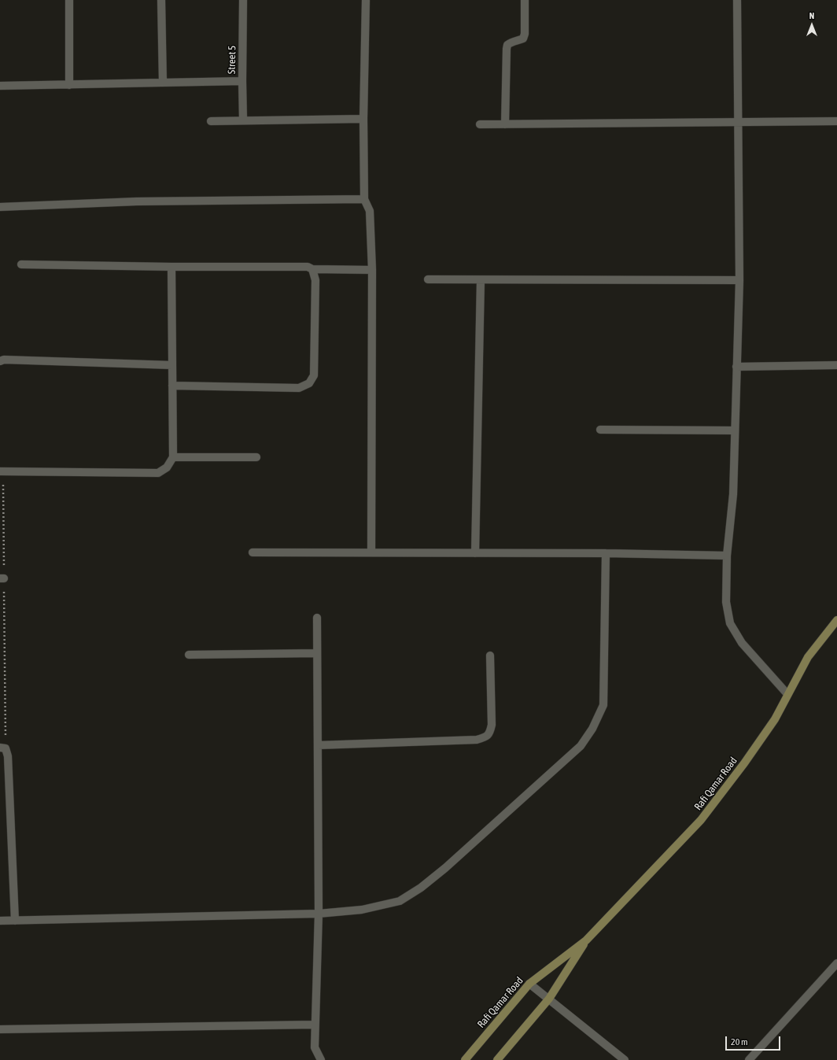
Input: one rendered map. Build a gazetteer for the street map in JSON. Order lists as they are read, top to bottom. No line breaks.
{"streets":{"street":["Street 5","Rafi Qamar Road"]},"scale_bar":"20 m","north":"top"}
